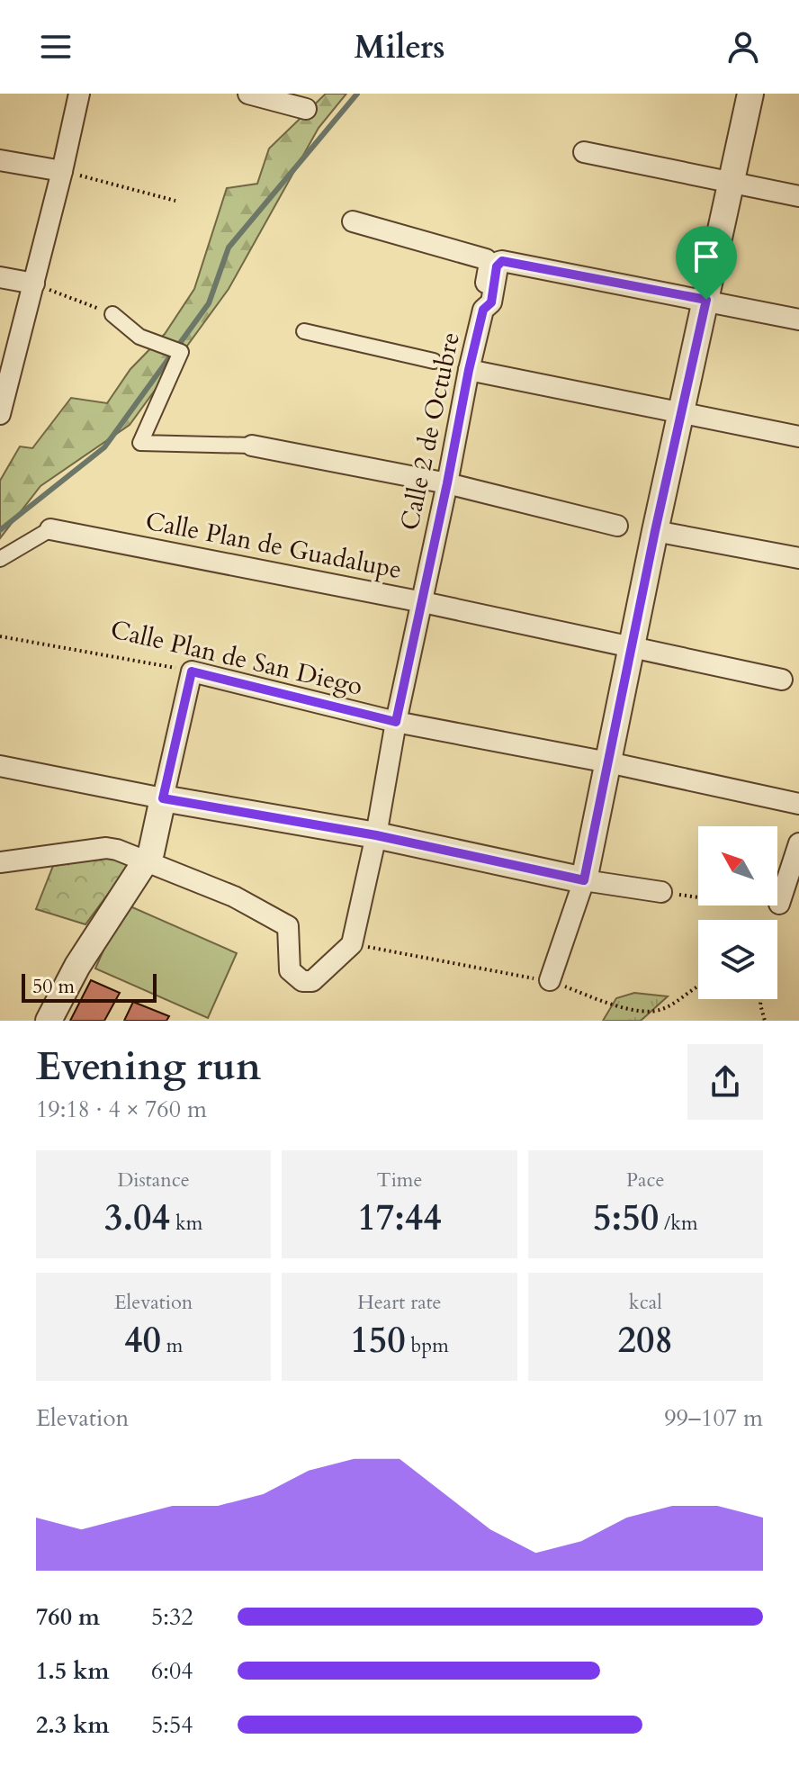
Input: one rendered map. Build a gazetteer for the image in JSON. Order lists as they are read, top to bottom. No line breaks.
{"streets":{"street":["Calle 2 de Octubre","Calle Plan de Guadalupe","Calle Plan de San Diego"]},"crossings":[["Calle 2 de Octubre","Calle Plan de Guadalupe"],["Calle 2 de Octubre","Calle Plan de San Diego"]],"scale_bar":"50 m","north":"top left","page":{"header":"Milers","scale":"50 m","heading":["Evening run","19:18 · 4 × 760 m"],"stats":[["Distance","3.04 km"],["Time","17:44"],["Pace","5:50 /km"],["Elevation","40 m"],["Heart rate","150 bpm"],["kcal","208"]],"chart":["Elevation","99–107 m"],"list":[{"name":"760 m","note":"5:32"},{"name":"1.5 km","note":"6:04"},{"name":"2.3 km","note":"5:54"}]}}
